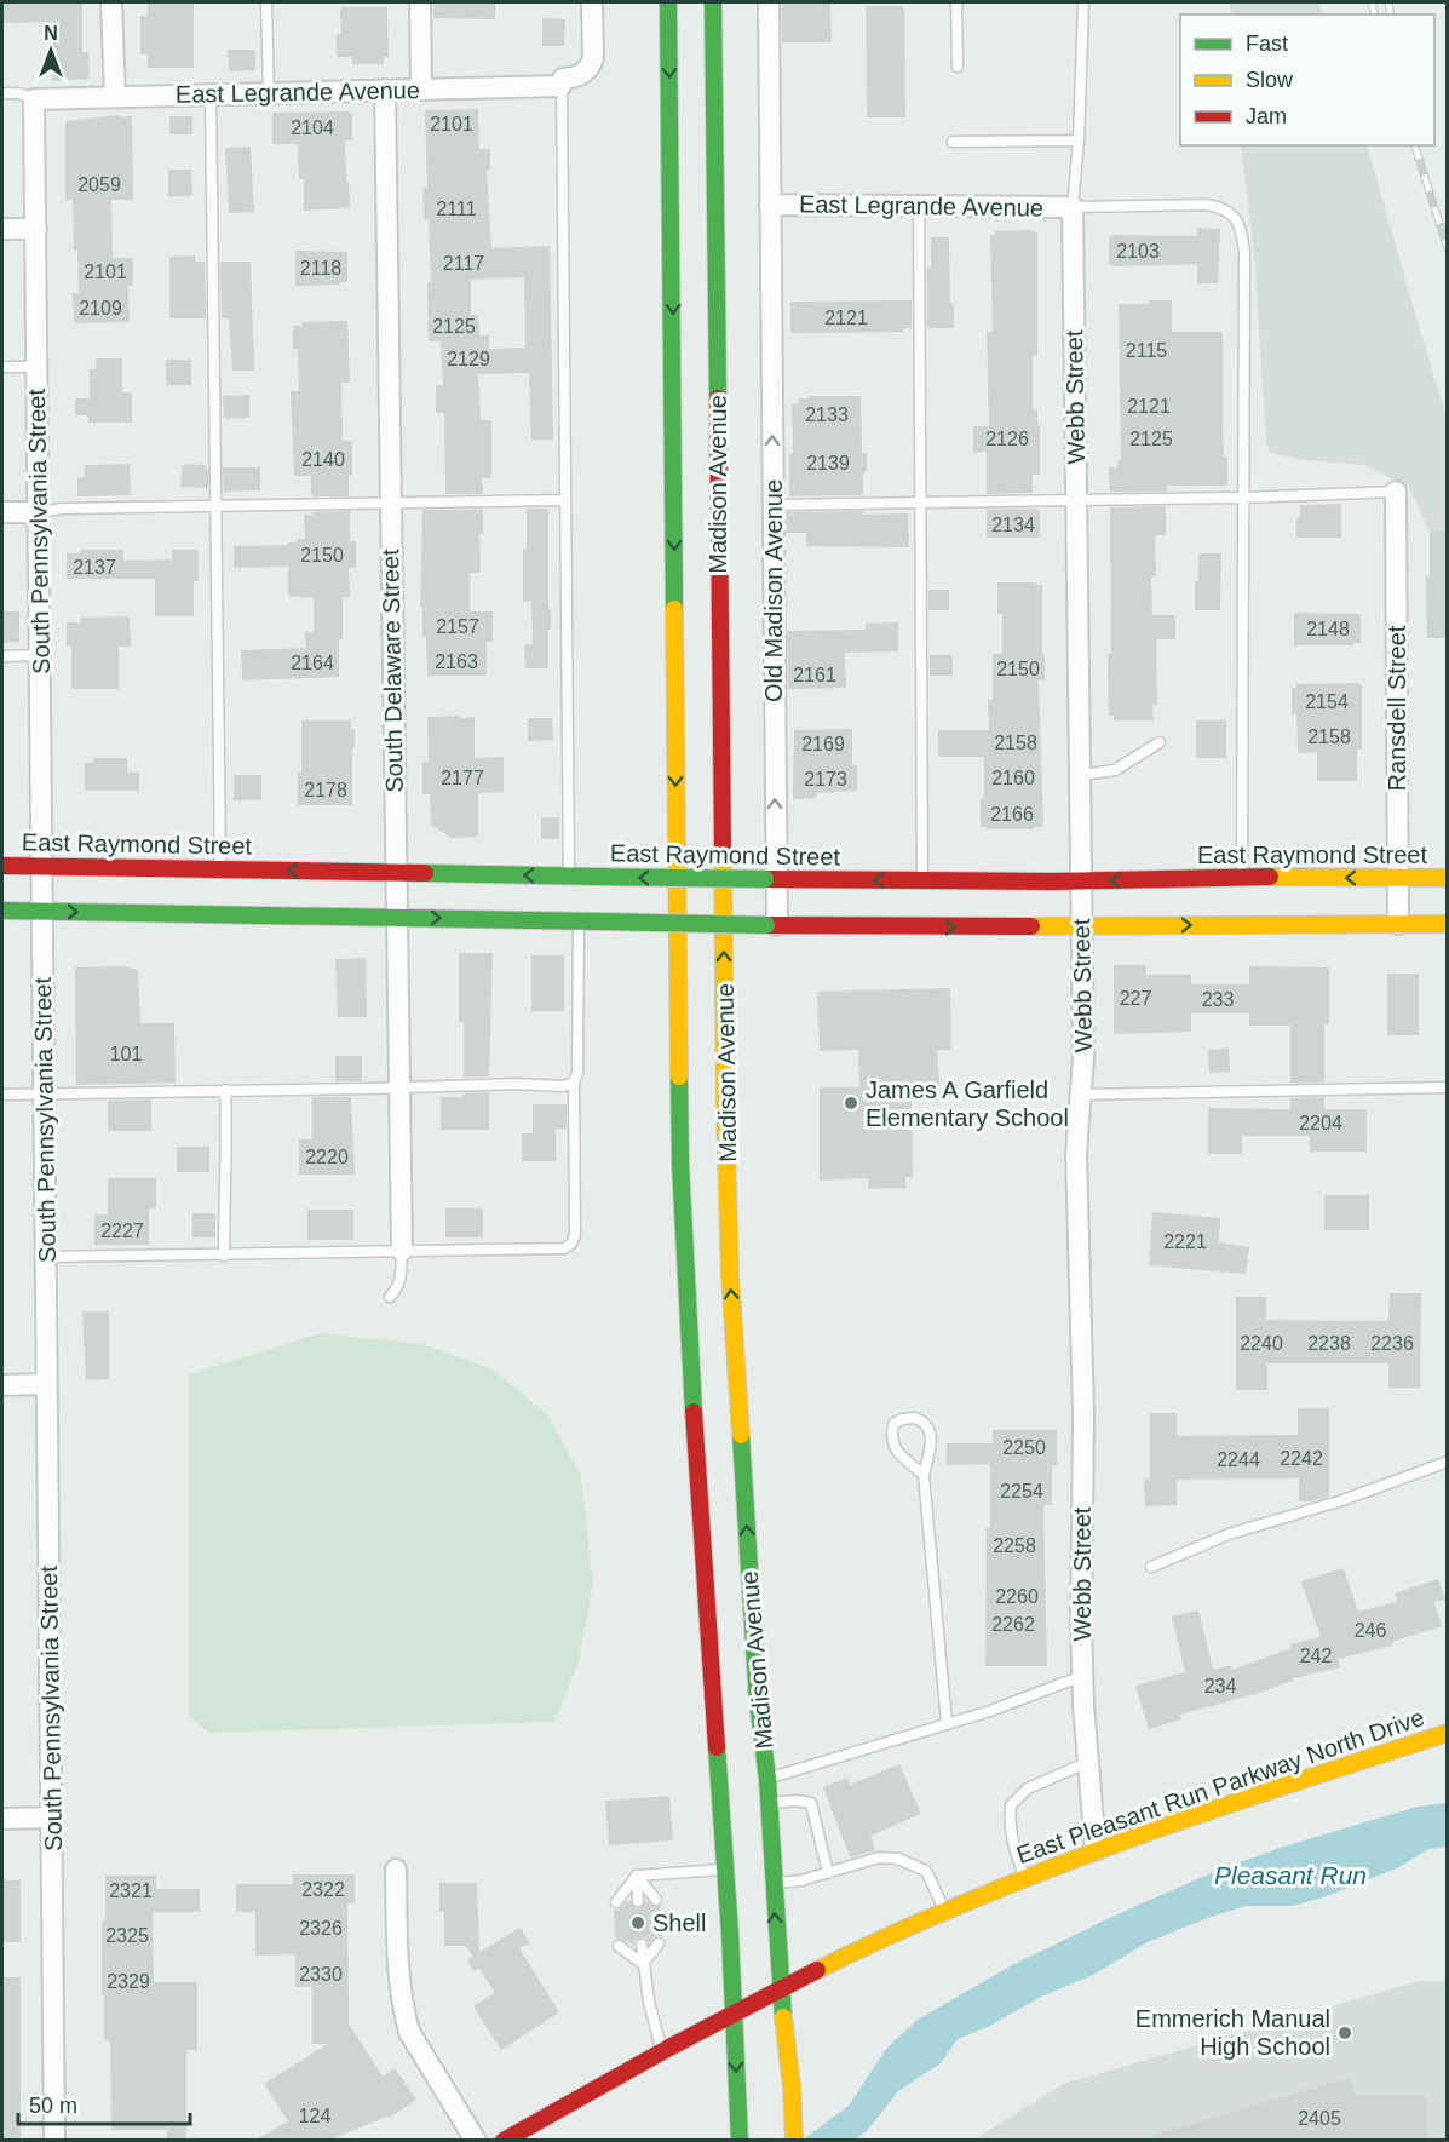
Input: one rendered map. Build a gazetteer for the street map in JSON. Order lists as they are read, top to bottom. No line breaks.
{"streets":{"main road":["Madison Avenue","East Raymond Street","East Pleasant Run Parkway North Drive"],"street":["East Legrande Avenue","Webb Street","South Pennsylvania Street","Old Madison Avenue","South Delaware Street","Ransdell Street"]},"crossings":[["East Legrande Avenue","Webb Street"],["East Legrande Avenue","South Pennsylvania Street"],["East Legrande Avenue","Old Madison Avenue"],["East Legrande Avenue","South Delaware Street"],["Webb Street","East Raymond Street"],["Webb Street","East Pleasant Run Parkway North Drive"],["Madison Avenue","East Pleasant Run Parkway North Drive"],["South Pennsylvania Street","East Raymond Street"],["Old Madison Avenue","East Raymond Street"],["South Delaware Street","East Raymond Street"],["Ransdell Street","East Raymond Street"]],"one_way":["Old Madison Avenue"],"water":["Pleasant Run"],"places":["James A Garfield Elementary School","Shell","Emmerich Manual High School"],"house_numbers":["2101","2104","2059","2111","2103","2117","2118","2101","2109","2121","2125","2115","2129","2121","2133","2126","2125","2140","2139","2134","2150","2137","2157","2148","2163","2164","2150","2161","2154","2158","2158","2169","2177","2160","2173","2178","2166","227","233","101","2204","2220","2227","2221","2240","2238","2236","2250","2242","2244","2254","2258","2260","2262","246","242","234","2322","2321","2326","2325","2330","2329","124","2405"],"legend":["Fast","Slow","Jam"],"scale_bar":"50 m","north":"top"}
